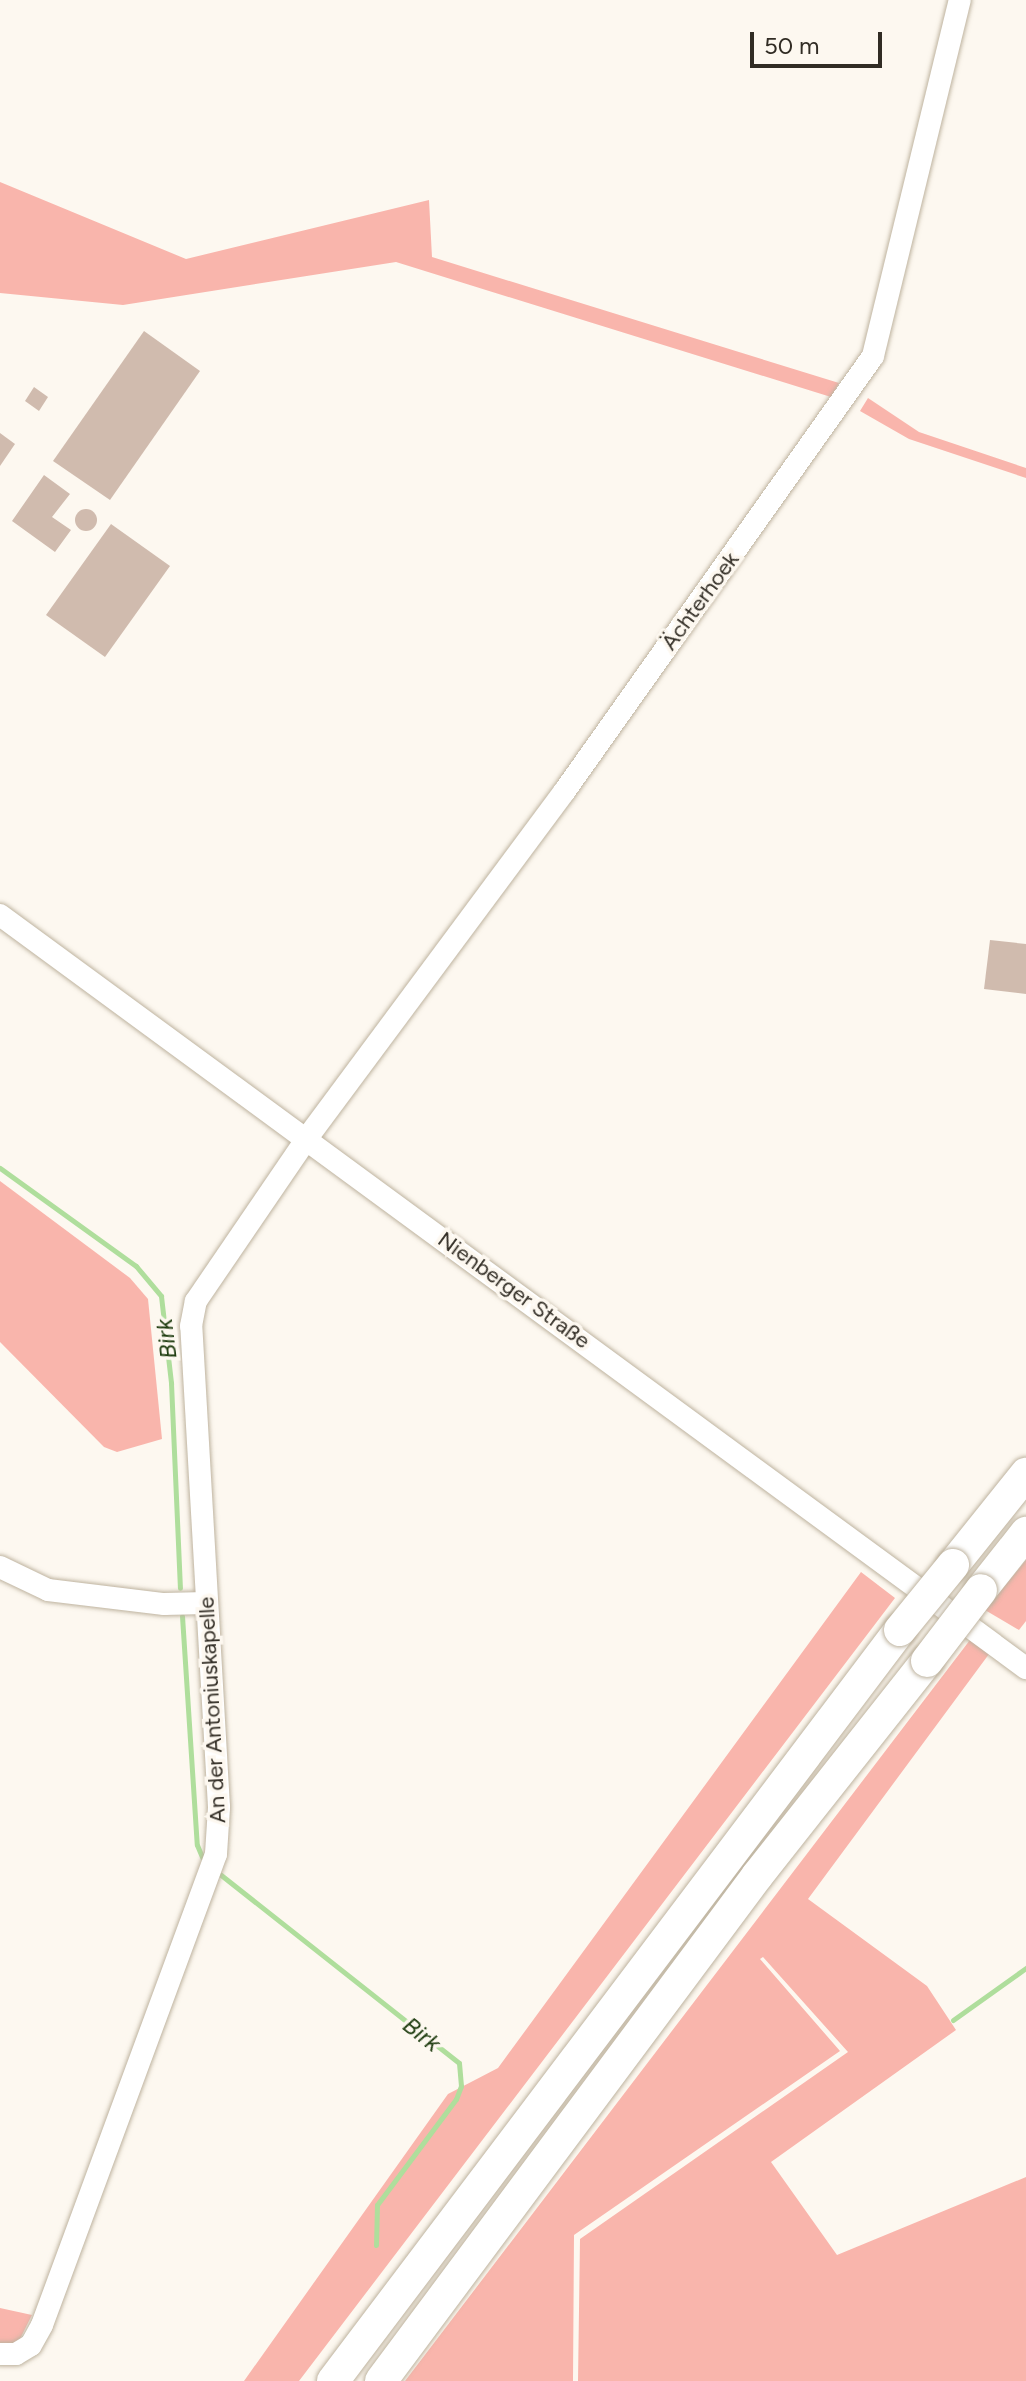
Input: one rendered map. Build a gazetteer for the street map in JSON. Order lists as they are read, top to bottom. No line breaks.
{"streets":{"street":["Ächterhoek","Nienberger Straße","An der Antoniuskapelle"]},"crossings":[["Ächterhoek","Nienberger Straße"],["Ächterhoek","An der Antoniuskapelle"],["Nienberger Straße","An der Antoniuskapelle"]],"water":["Birk"],"scale_bar":"50 m"}
